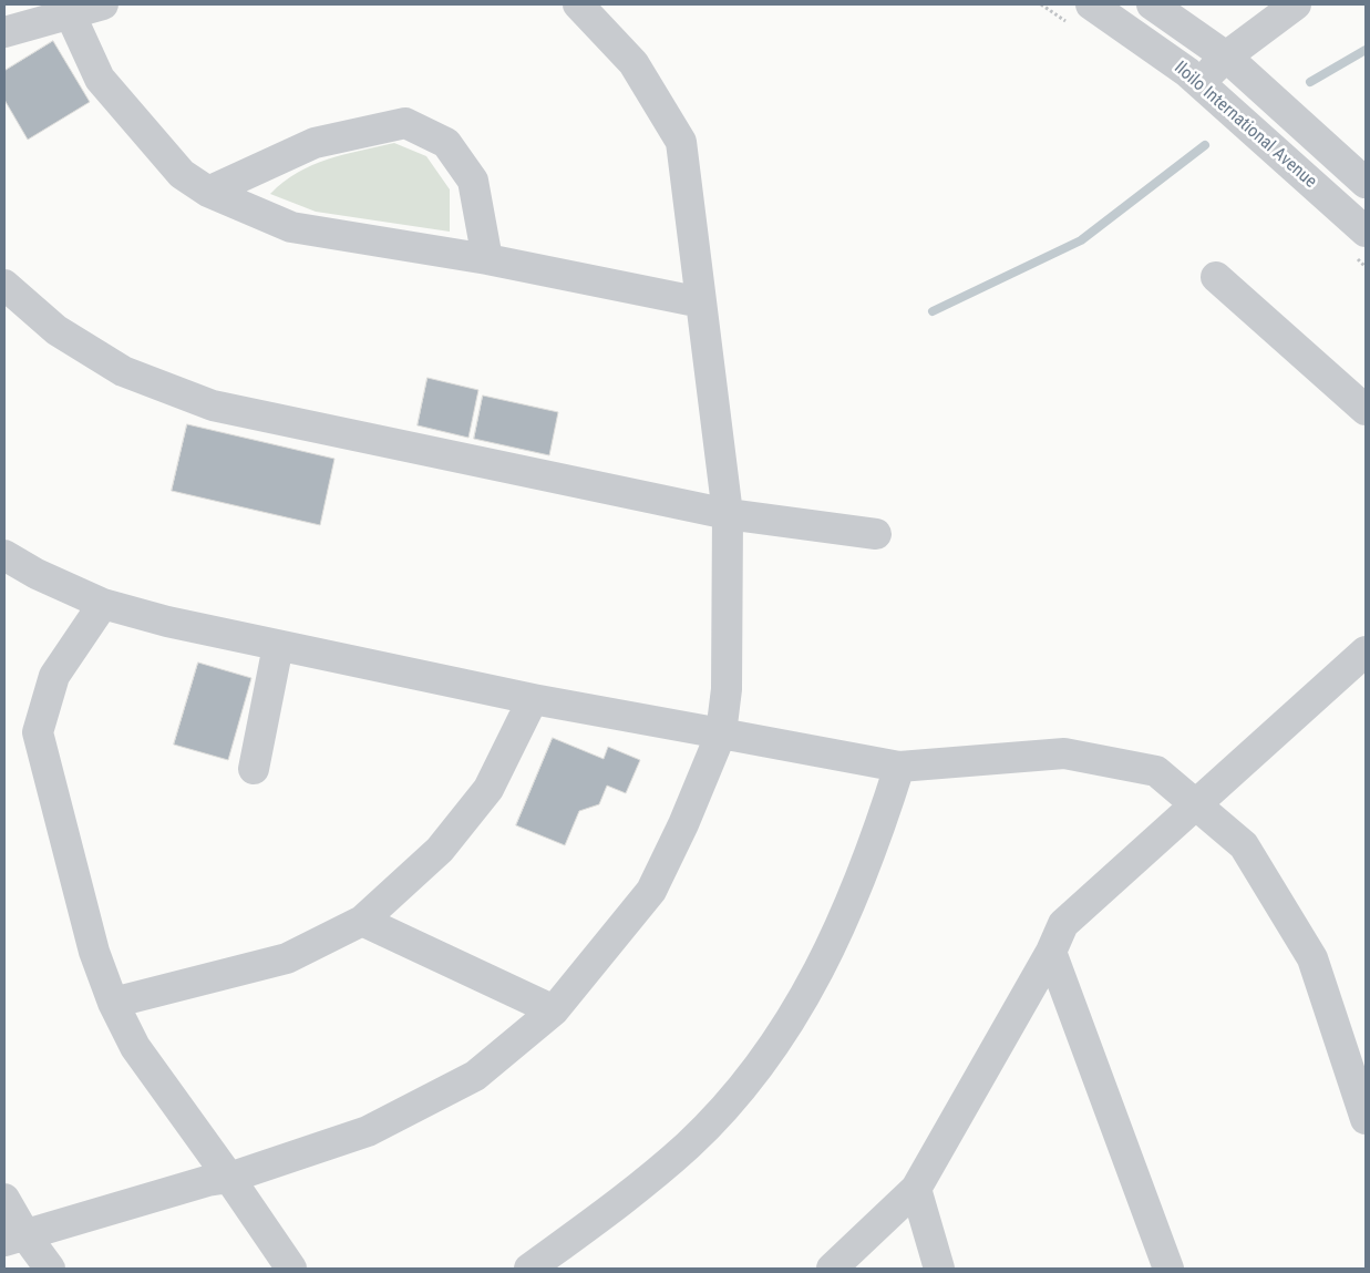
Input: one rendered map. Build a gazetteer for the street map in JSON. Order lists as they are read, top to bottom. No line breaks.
{"streets":{"street":["Iloilo International Avenue"]}}
